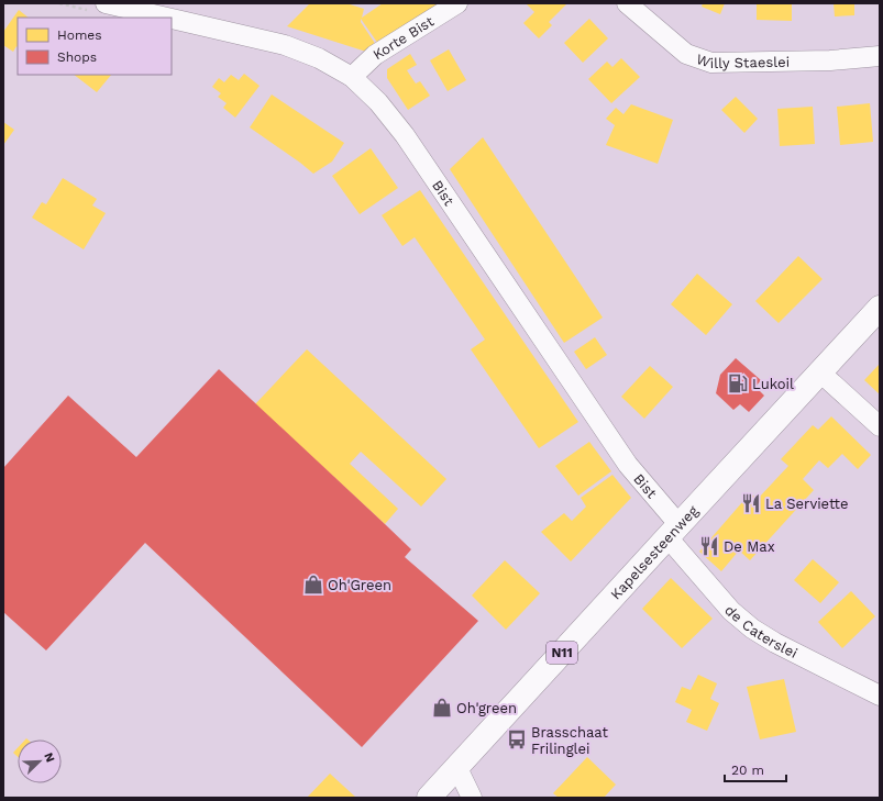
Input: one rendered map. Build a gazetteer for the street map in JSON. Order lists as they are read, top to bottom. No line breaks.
{"streets":{"main road":["Kapelsesteenweg","N11"],"street":["Korte Bist","Willy Staeslei","Bist","de Caterslei"]},"crossings":[["Korte Bist","Bist"],["Bist","Kapelsesteenweg"],["Bist","de Caterslei"],["Kapelsesteenweg","de Caterslei"]],"places":{"fuel station":["Lukoil"],"restaurant":["La Serviette","De Max"],"shop":["Oh'Green","Oh'green"],"bus stop":["Brasschaat Frilinglei"]},"legend":["Homes","Shops"],"scale_bar":"20 m","north":"top right"}
